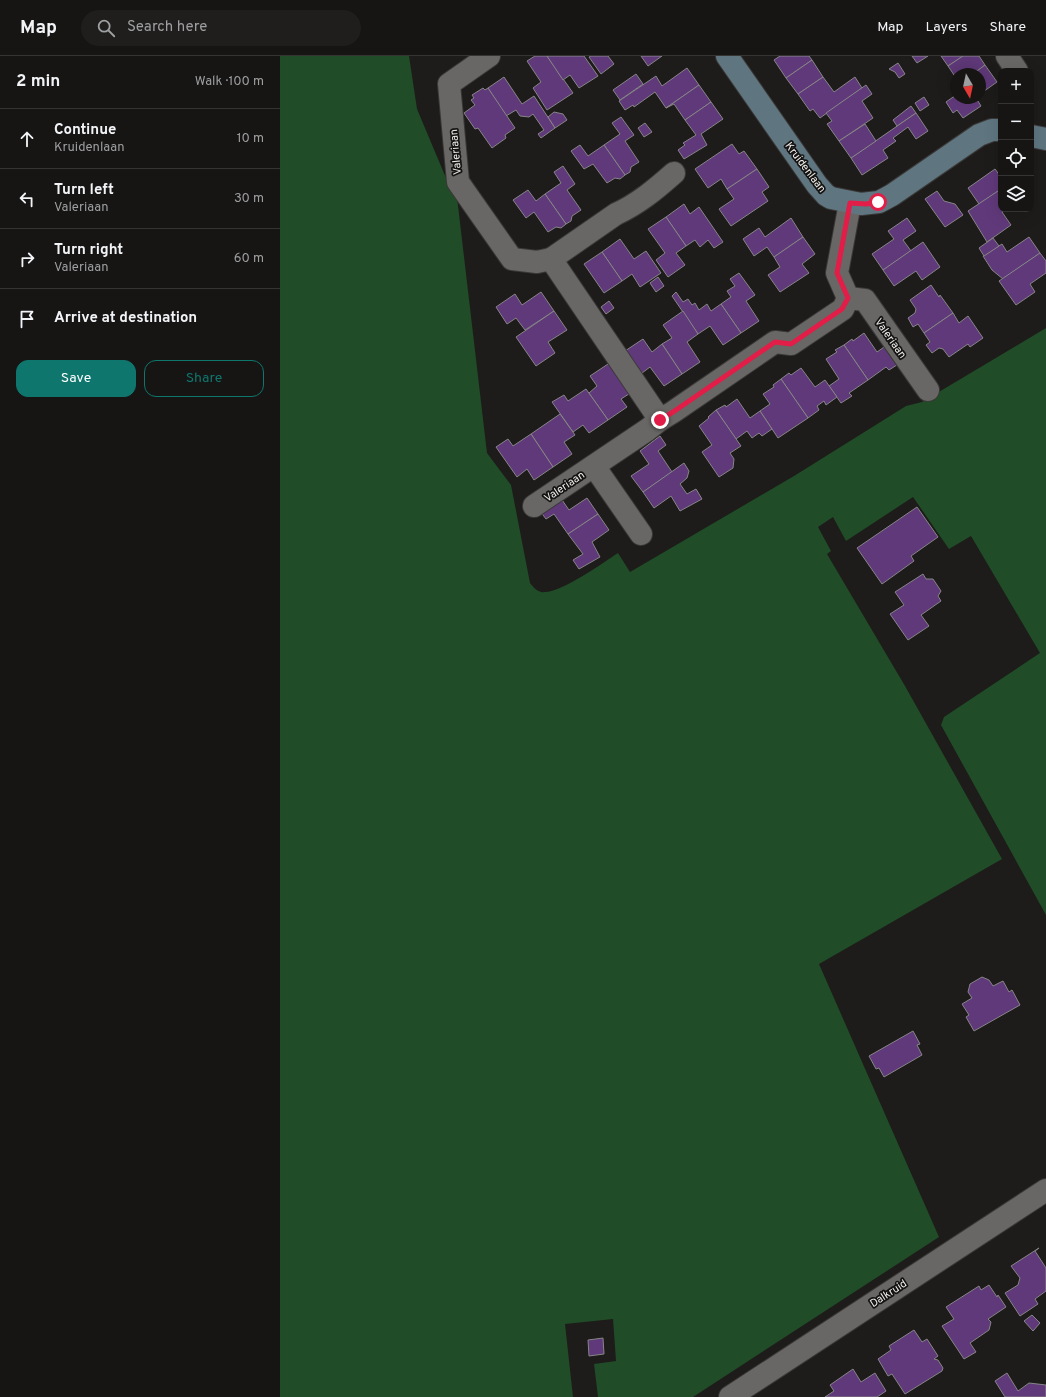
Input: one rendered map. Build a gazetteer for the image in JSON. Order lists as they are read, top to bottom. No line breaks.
{"streets":{"street":["Valeriaan","Kruidenlaan","Dalkruid"]},"north":"bottom","page":{"header":"Map","search":"Search here","nav":["Map","Layers","Share"],"heading":["2 min","Walk · 100 m"],"map_buttons":["+","−"],"list":[["Continue","Kruidenlaan","10 m"],["Turn left","Valeriaan","30 m"],["Turn right","Valeriaan","60 m"],"Arrive at destination"],"buttons":["Save","Share"]}}
